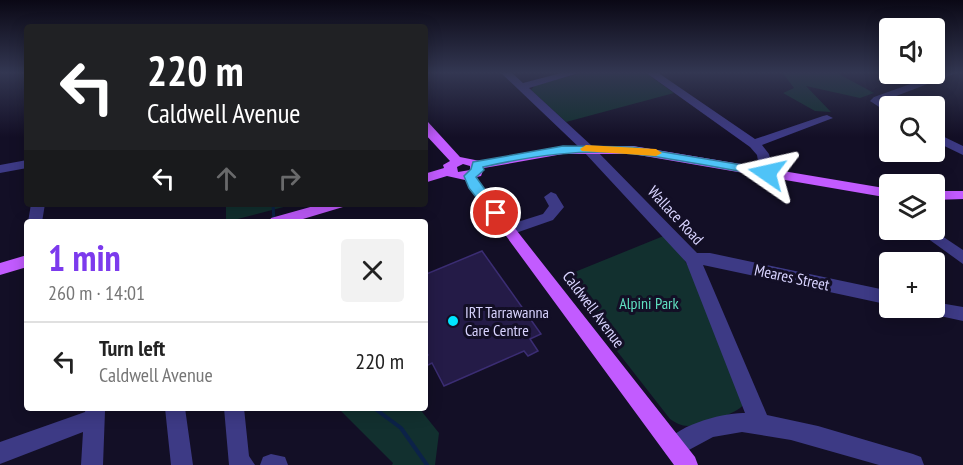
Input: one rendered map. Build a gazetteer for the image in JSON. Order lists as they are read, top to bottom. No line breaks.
{"streets":{"main road":["Caldwell Avenue"],"street":["Wallace Road","Meares Street"]},"crossings":[["Wallace Road","Meares Street"]],"parks":["Alpini Park"],"places":["IRT Tarrawanna Care Centre"],"page":{"map_buttons":"+","turn":["220 m","Caldwell Avenue"],"heading":["1 min","260 m · 14:01"],"list":[{"name":"Turn left","note":"Caldwell Avenue","value":"220 m"}]}}
